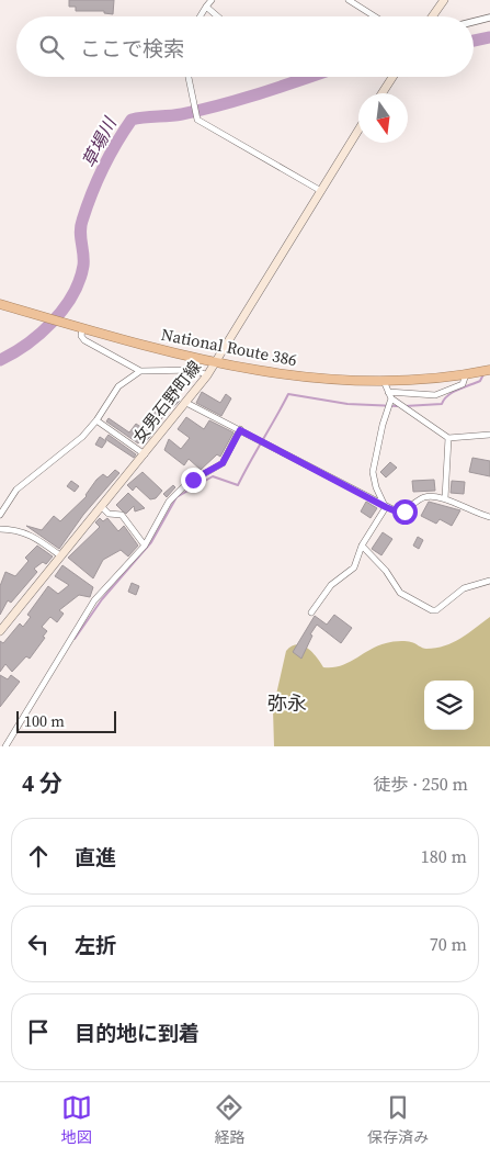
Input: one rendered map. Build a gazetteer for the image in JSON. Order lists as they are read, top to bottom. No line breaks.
{"streets":{"highway":["National Route 386"],"main road":["女男石野町線"]},"crossings":[["National Route 386","女男石野町線"]],"districts":["弥永"],"water":["草場川"],"scale_bar":"100 m","north":"bottom","page":{"search":"ここで検索","scale":"100 m","heading":["4 分","徒歩 · 250 m"],"list":[["直進","180 m"],["左折","70 m"],"目的地に到着"],"nav":["地図","経路","保存済み"]}}
